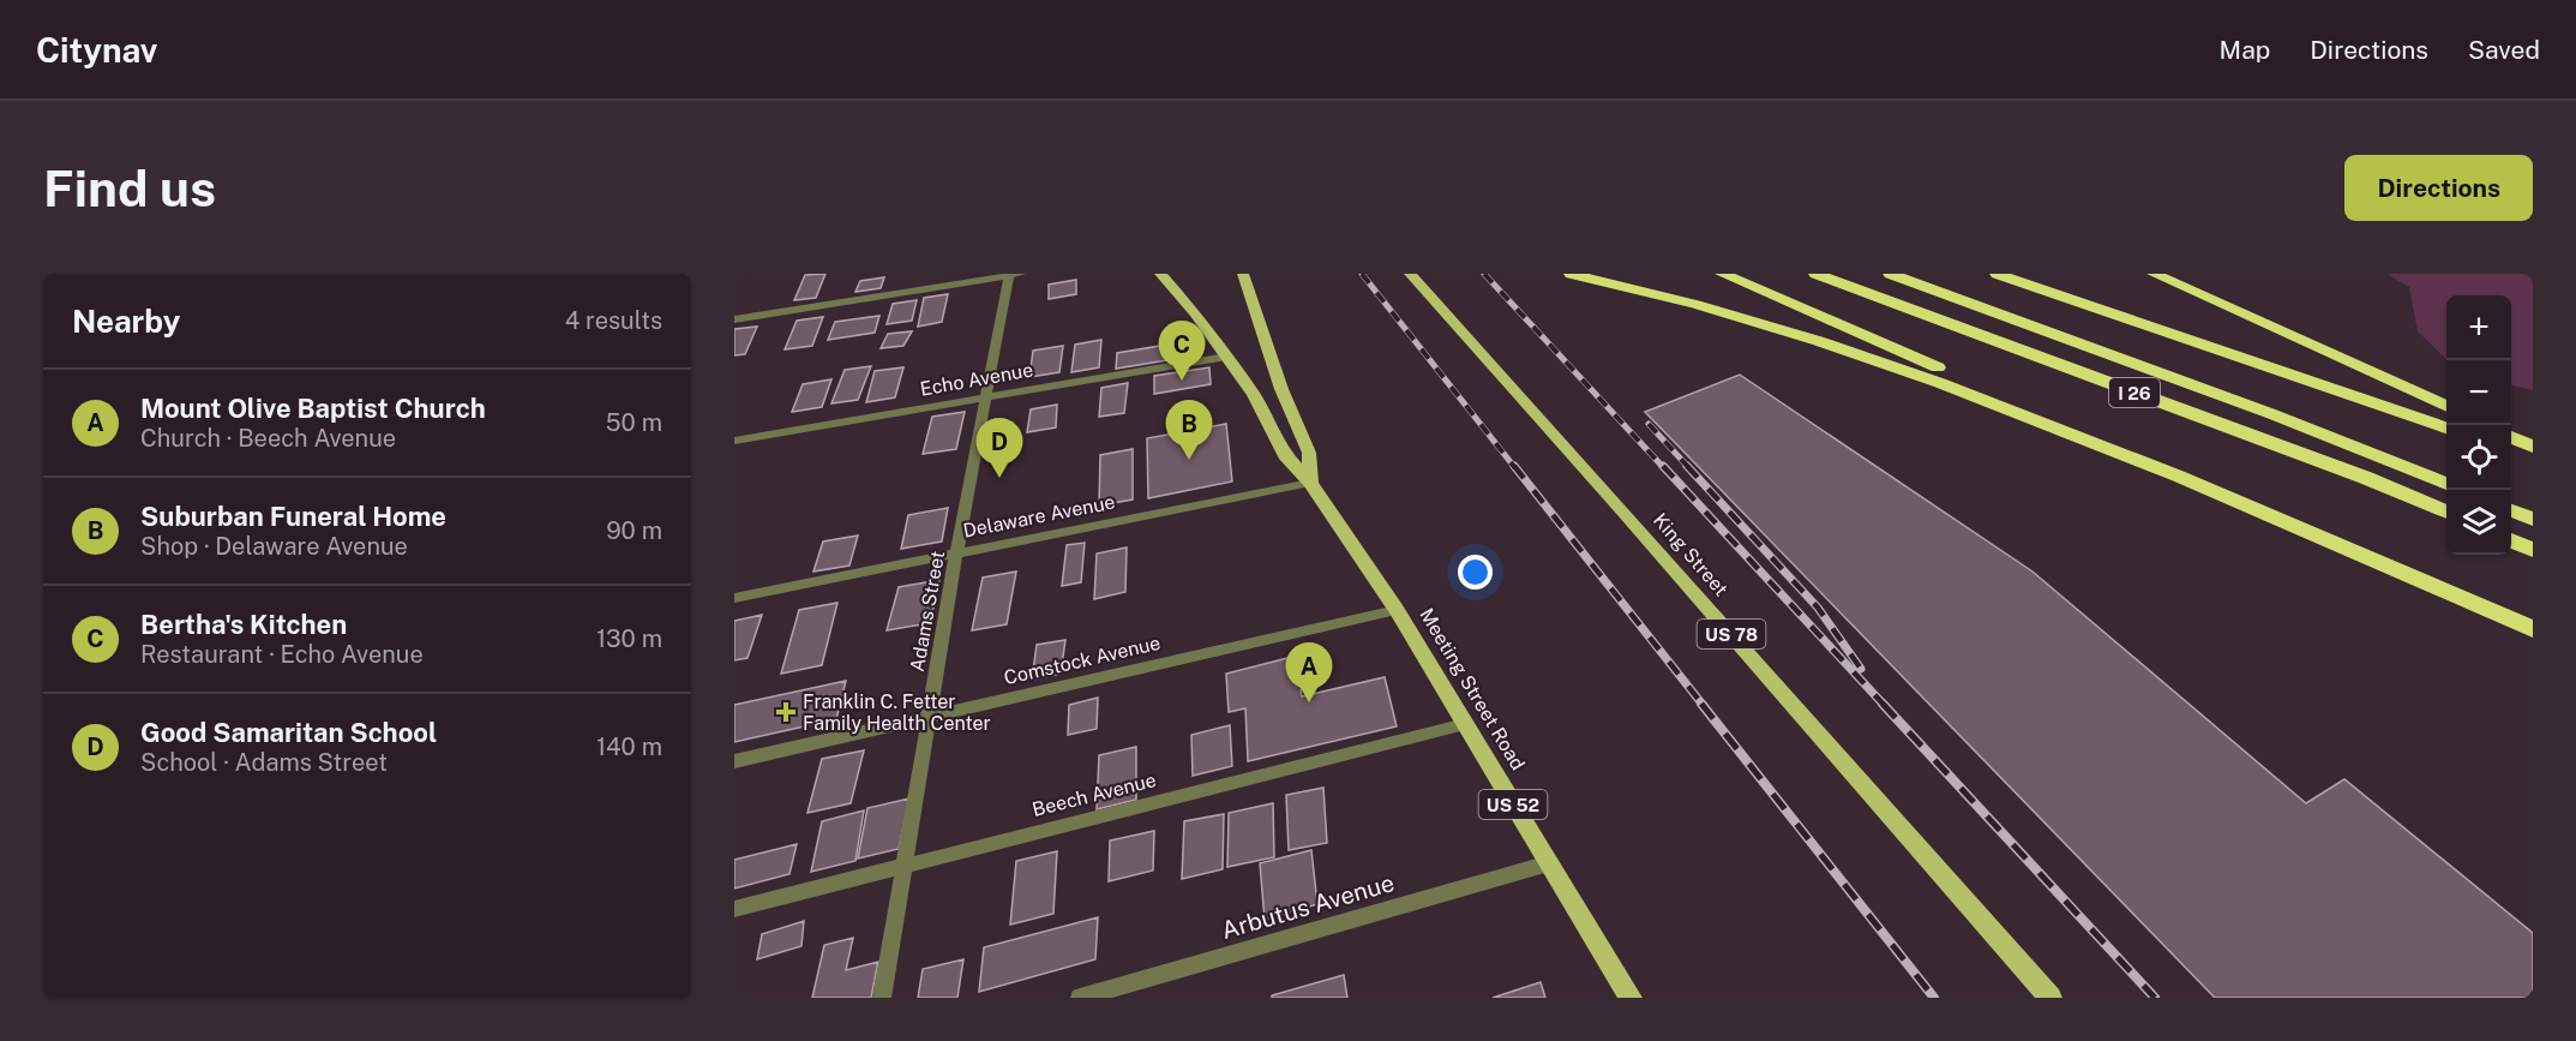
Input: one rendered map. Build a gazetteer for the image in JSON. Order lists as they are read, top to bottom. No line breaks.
{"streets":{"highway":["I 26"],"main road":["King Street","US 78","Meeting Street Road","US 52"],"street":["Echo Avenue","Delaware Avenue","Adams Street","Comstock Avenue","Beech Avenue","Arbutus Avenue"]},"crossings":[["Echo Avenue","Adams Street"],["Echo Avenue","Meeting Street Road"],["Delaware Avenue","Adams Street"],["Delaware Avenue","Meeting Street Road"],["Adams Street","Comstock Avenue"],["Adams Street","Beech Avenue"],["Comstock Avenue","Meeting Street Road"],["Meeting Street Road","Beech Avenue"],["Meeting Street Road","Arbutus Avenue"]],"places":{"health":["Franklin C. Fetter Family Health Center"]},"page":{"header":"Citynav","nav":["Map","Directions","Saved"],"buttons":"Directions","title":"Find us","heading":["Nearby","4 results"],"map_buttons":["+","−"],"pins":["C","B","D","A"],"list":[{"mark":"A","name":"Mount Olive Baptist Church","note":"Church · Beech Avenue","value":"50 m"},{"mark":"B","name":"Suburban Funeral Home","note":"Shop · Delaware Avenue","value":"90 m"},{"mark":"C","name":"Bertha's Kitchen","note":"Restaurant · Echo Avenue","value":"130 m"},{"mark":"D","name":"Good Samaritan School","note":"School · Adams Street","value":"140 m"}]}}
